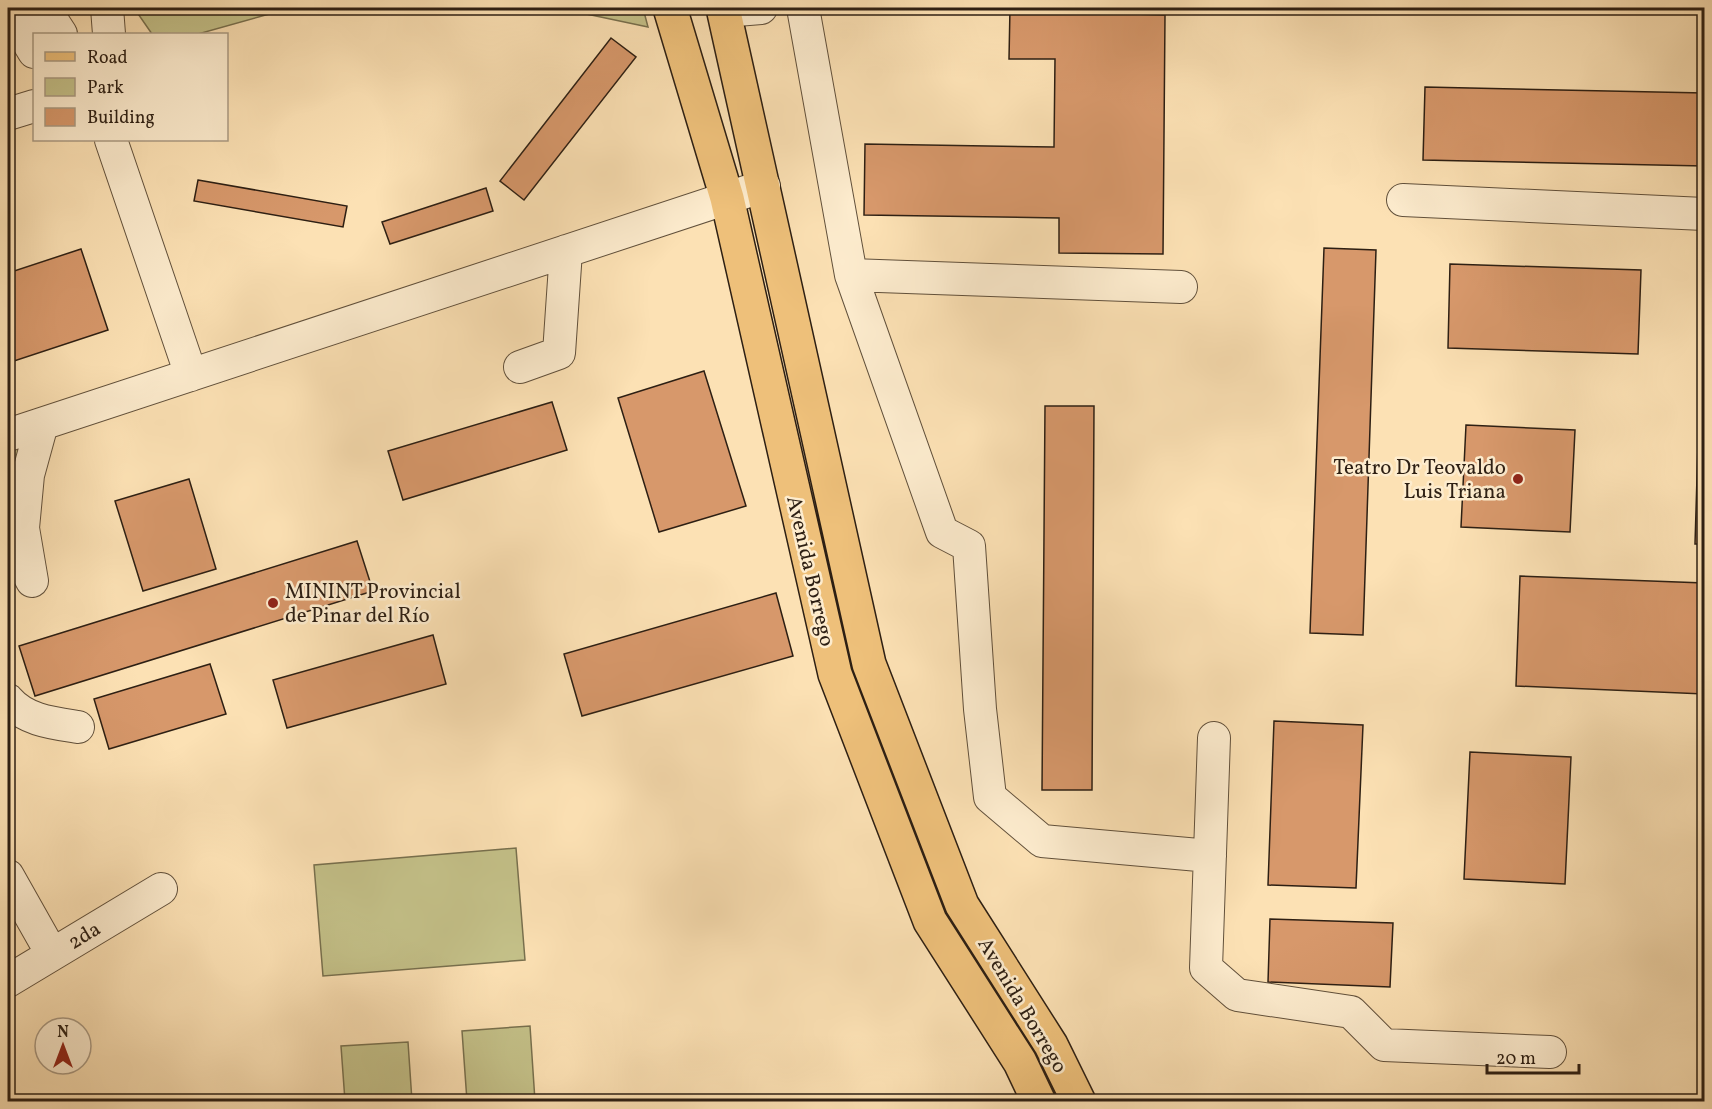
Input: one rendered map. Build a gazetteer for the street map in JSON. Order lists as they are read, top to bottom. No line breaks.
{"streets":{"main road":["Avenida Borrego"],"street":["2da"]},"places":["Teatro Dr Teovaldo Luis Triana","MININT Provincial de Pinar del Río"],"legend":["Road","Park","Building"],"scale_bar":"20 m","north":"top"}
